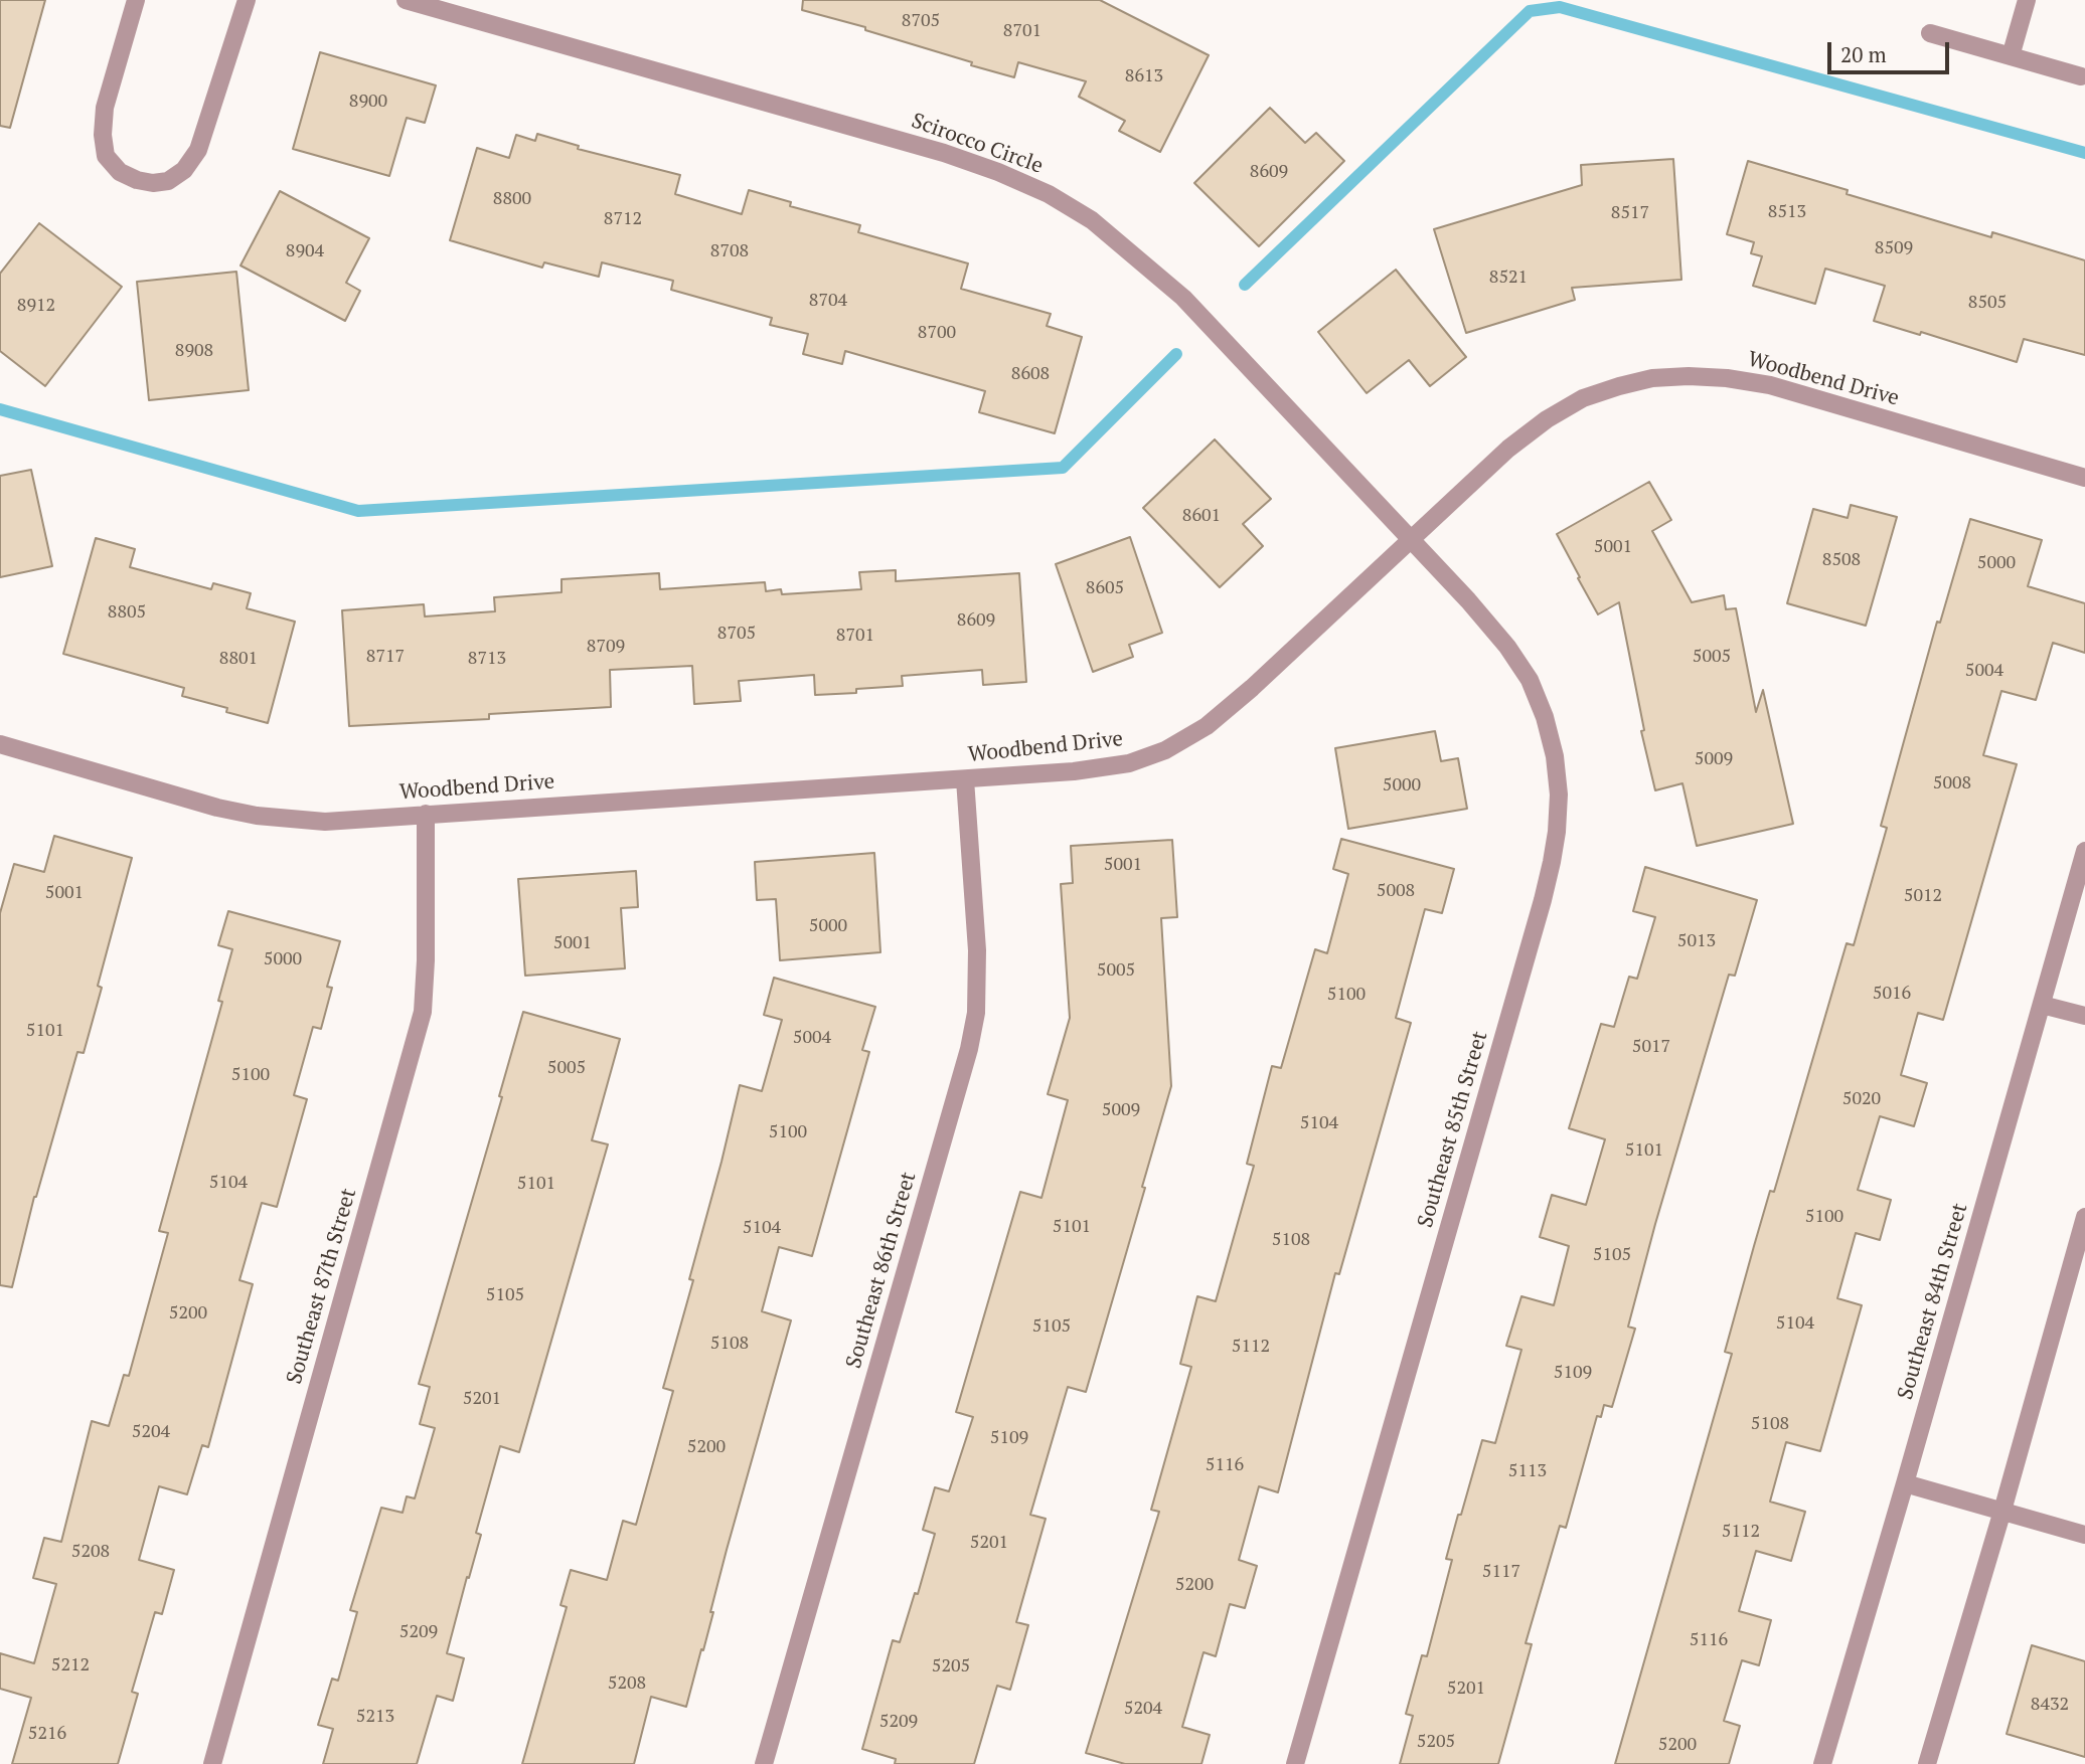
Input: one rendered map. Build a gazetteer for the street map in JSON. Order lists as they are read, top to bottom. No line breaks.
{"streets":{"street":["Scirocco Circle","Woodbend Drive","Southeast 85th Street","Southeast 86th Street","Southeast 87th Street","Southeast 84th Street"]},"crossings":[["Scirocco Circle","Woodbend Drive"],["Scirocco Circle","Southeast 85th Street"],["Woodbend Drive","Southeast 85th Street"],["Woodbend Drive","Southeast 86th Street"],["Woodbend Drive","Southeast 87th Street"]],"house_numbers":["8705","8701","8613","8900","8609","8800","8513","8517","8712","8509","8904","8708","8521","8704","8505","8912","8700","8908","8608","8601","5001","8508","5000","8605","8805","8609","8705","8701","8709","8717","5005","8801","8713","5004","5009","5008","5000","5001","5008","5001","5012","5000","5013","5001","5000","5005","5016","5100","5101","5004","5017","5005","5100","5020","5009","5104","5100","5101","5104","5101","5100","5101","5104","5108","5105","5105","5200","5104","5105","5108","5112","5109","5201","5108","5204","5109","5200","5116","5113","5112","5201","5208","5117","5200","5209","5116","5212","5205","5208","5201","8432","5204","5213","5209","5216","5205","5200"],"scale_bar":"20 m"}
